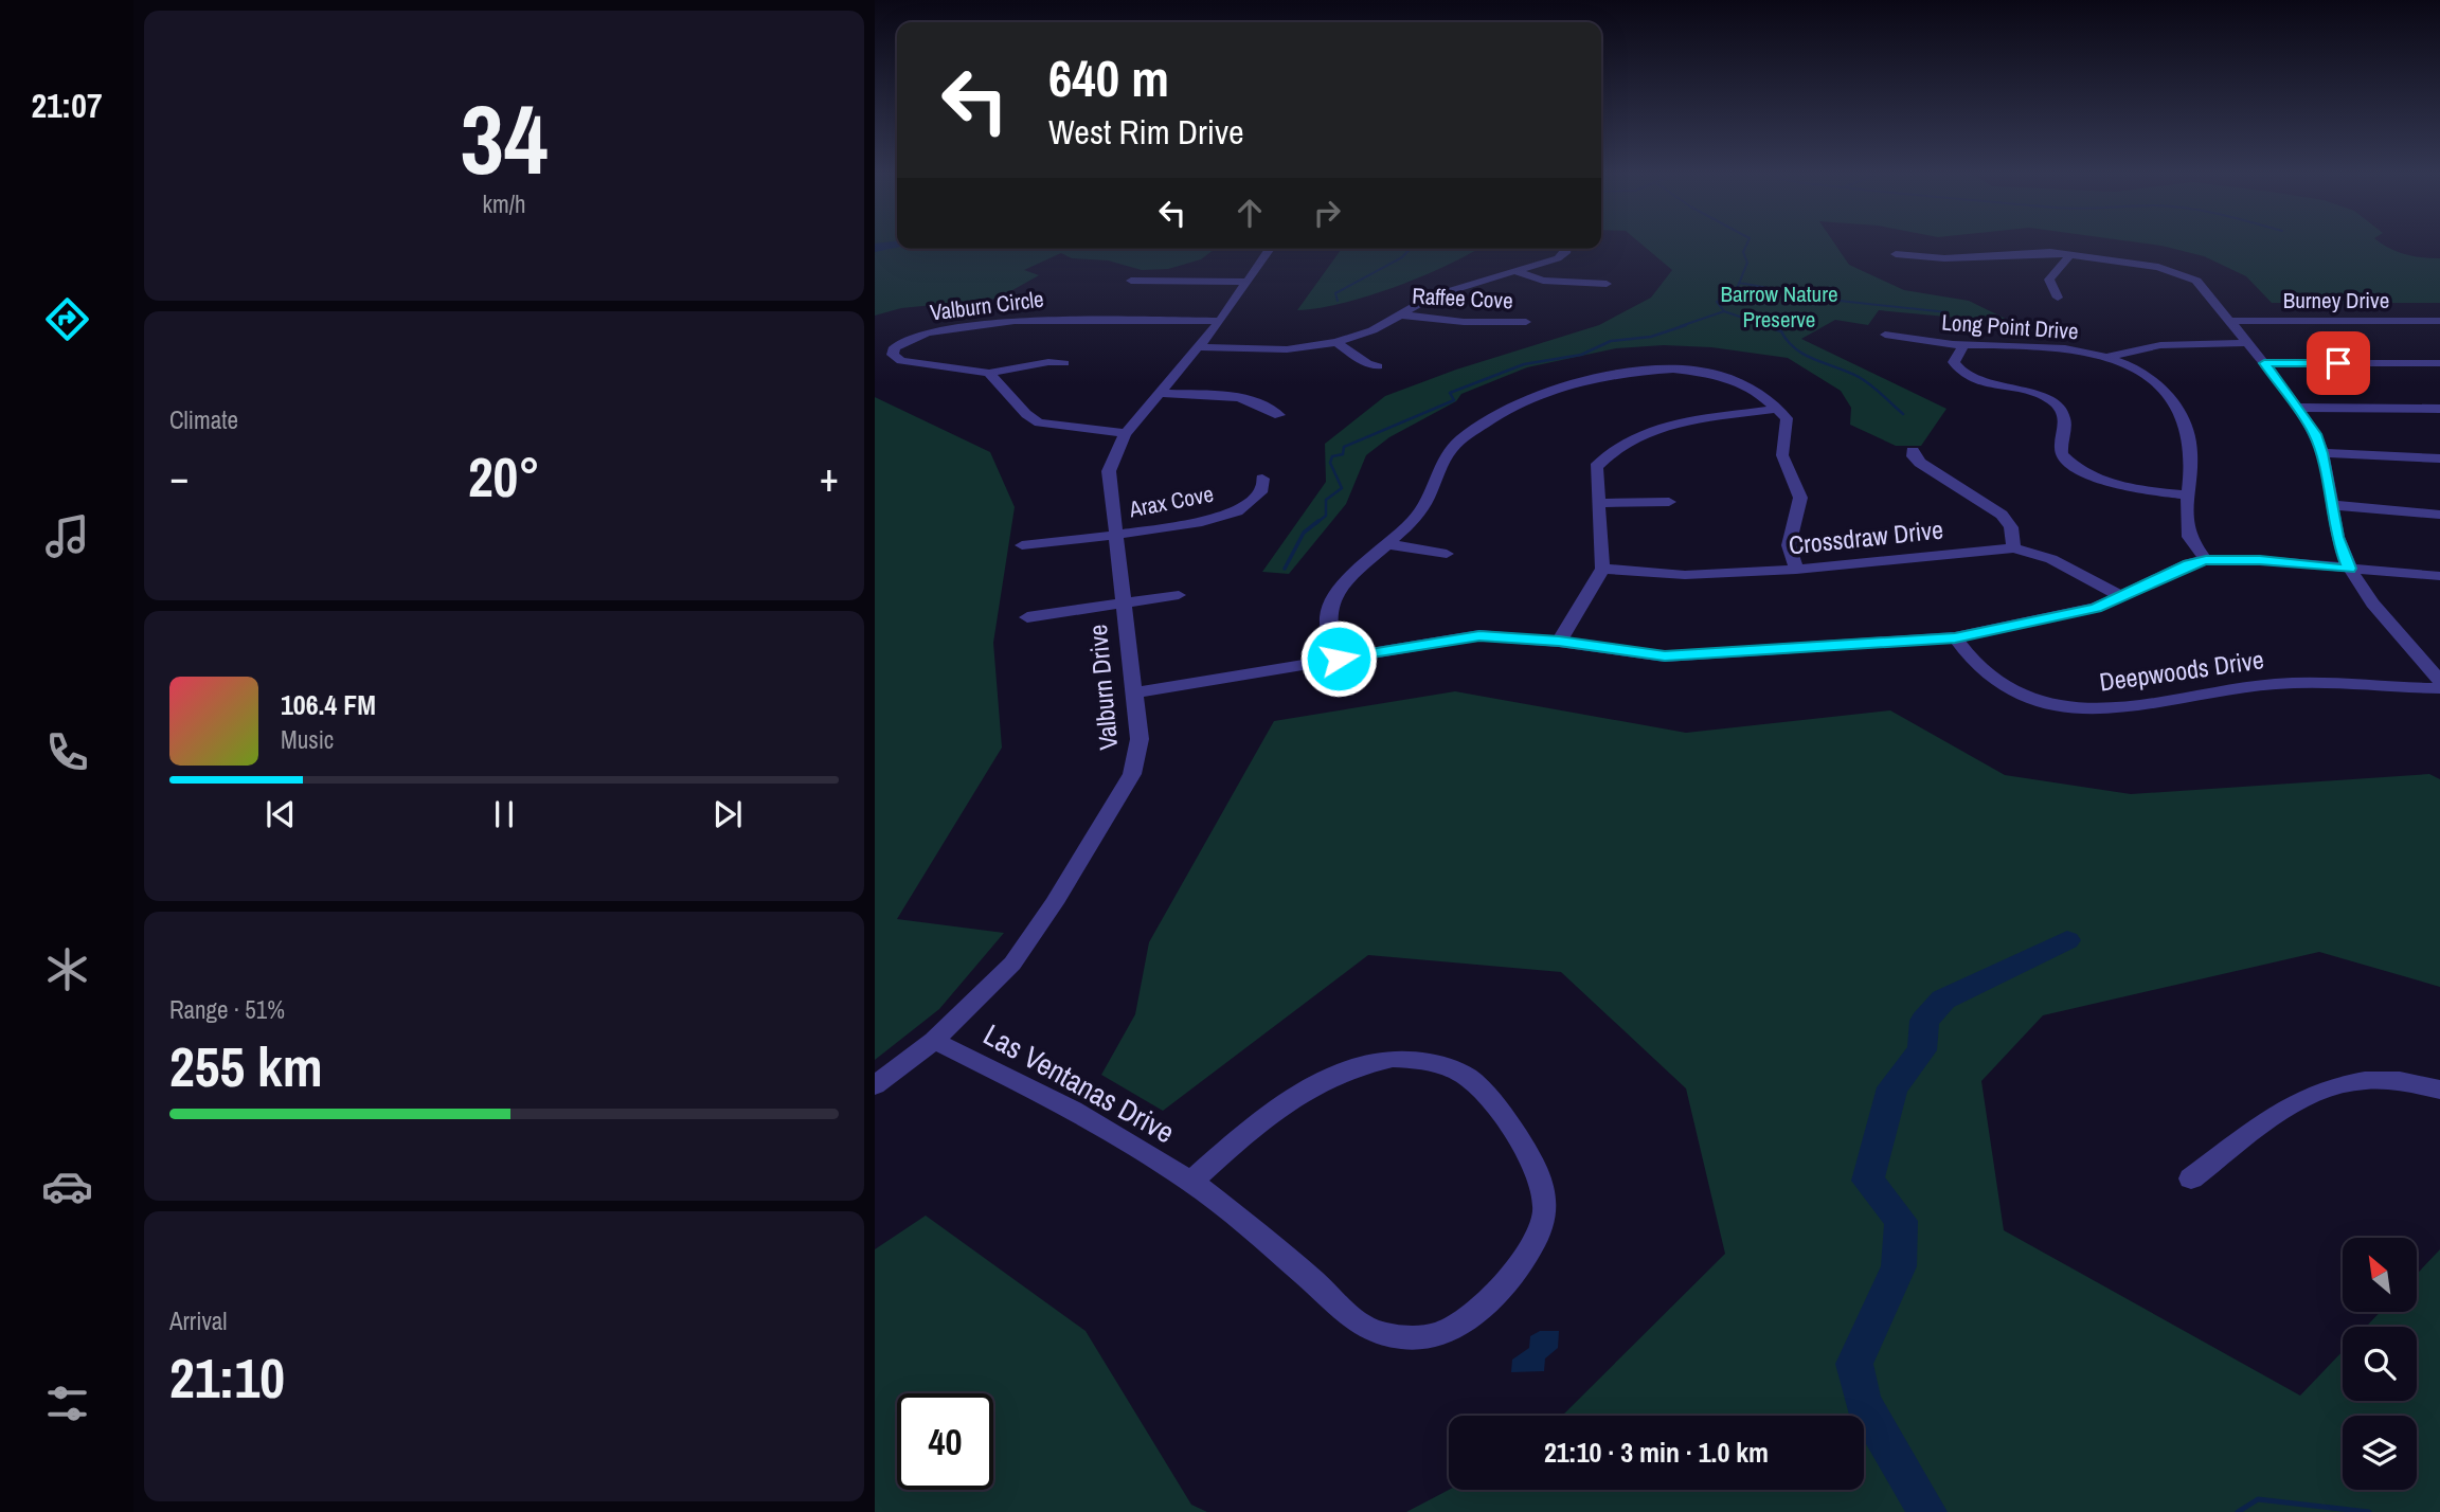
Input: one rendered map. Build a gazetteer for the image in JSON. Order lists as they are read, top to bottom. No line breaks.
{"streets":{"street":["Raffee Cove","Burney Drive","Valburn Circle","Long Point Drive","Arax Cove","Crossdraw Drive","Deepwoods Drive","Valburn Drive","Las Ventanas Drive"]},"crossings":[["Valburn Circle","Valburn Drive"],["Arax Cove","Valburn Drive"],["Valburn Drive","Las Ventanas Drive"]],"parks":["Barrow Nature Preserve"],"north":"top left","page":{"tabs":"21:07","tile":[["34","km/h"],"Climate",["Range · 51%","255 km"],["Arrival","21:10"]],"turn":["640 m","West Rim Drive"],"heat":["−","20°","+"],"song":["106.4 FM","Music"],"limit":"40","trip":"21:10 · 3 min · 1.0 km"}}
